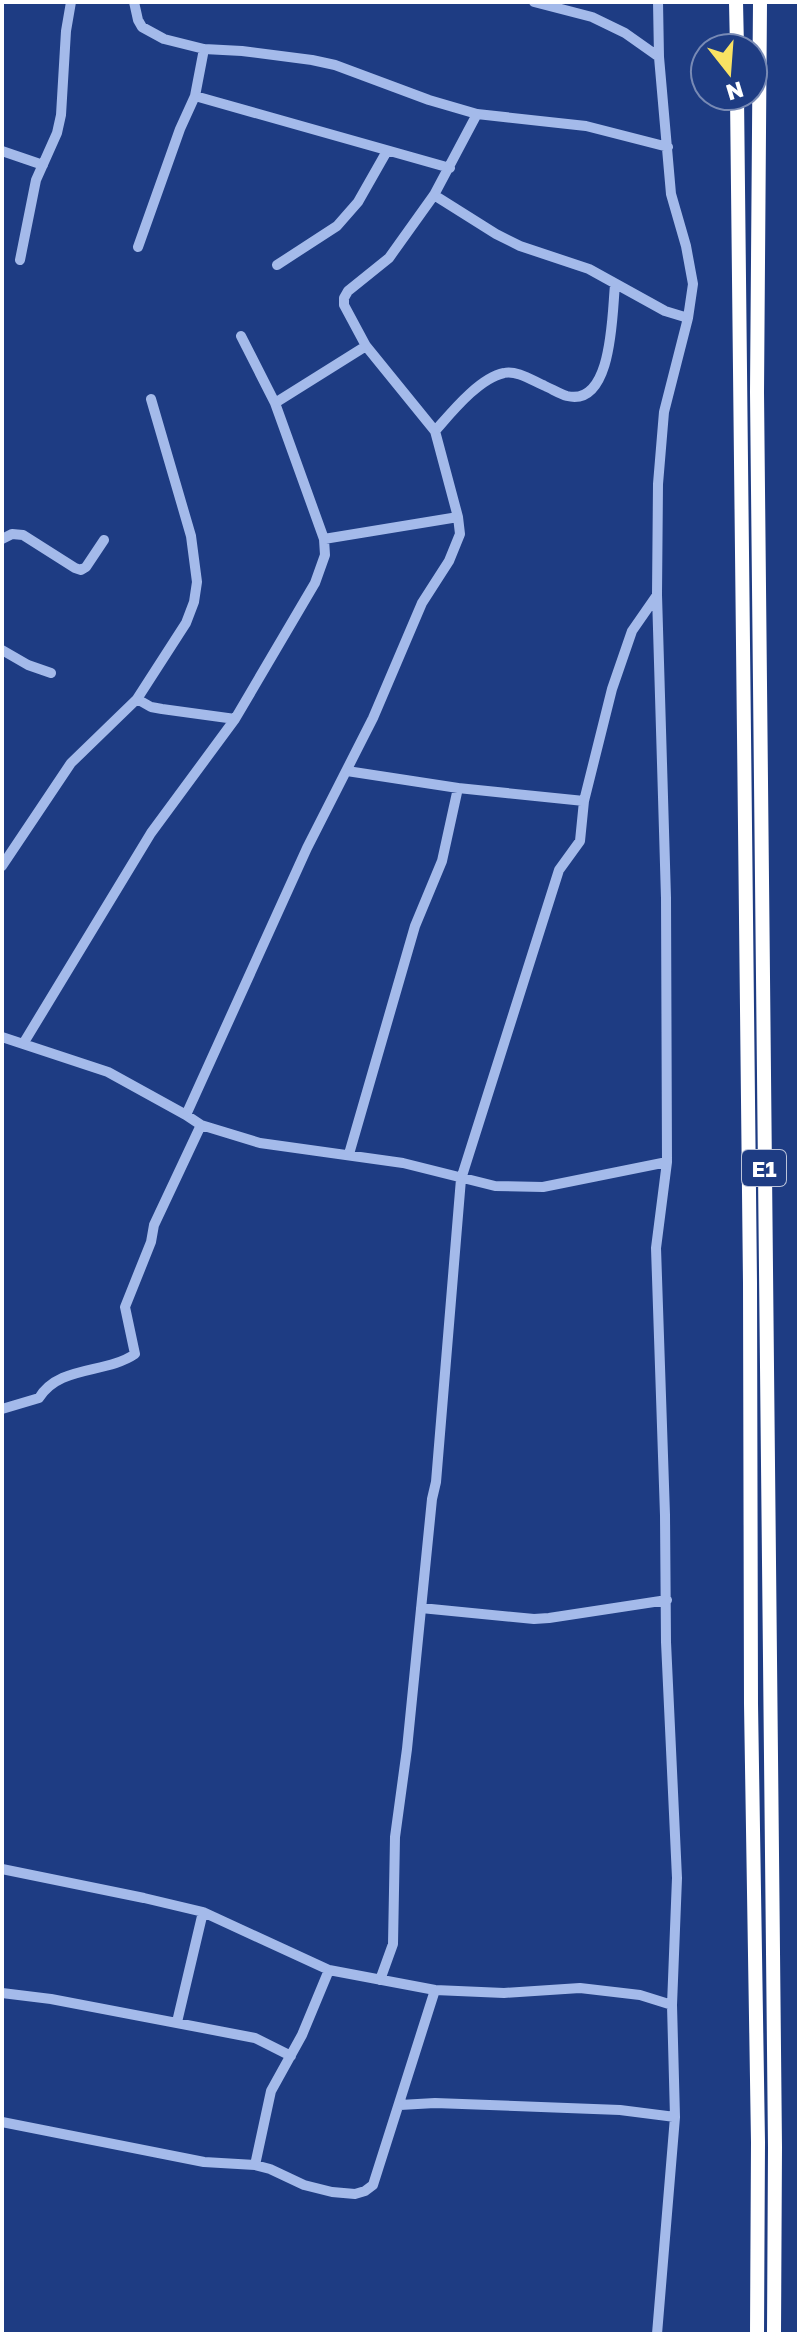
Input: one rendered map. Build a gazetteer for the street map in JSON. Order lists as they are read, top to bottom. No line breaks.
{"streets":{"highway":["E1"]},"north":"bottom"}
